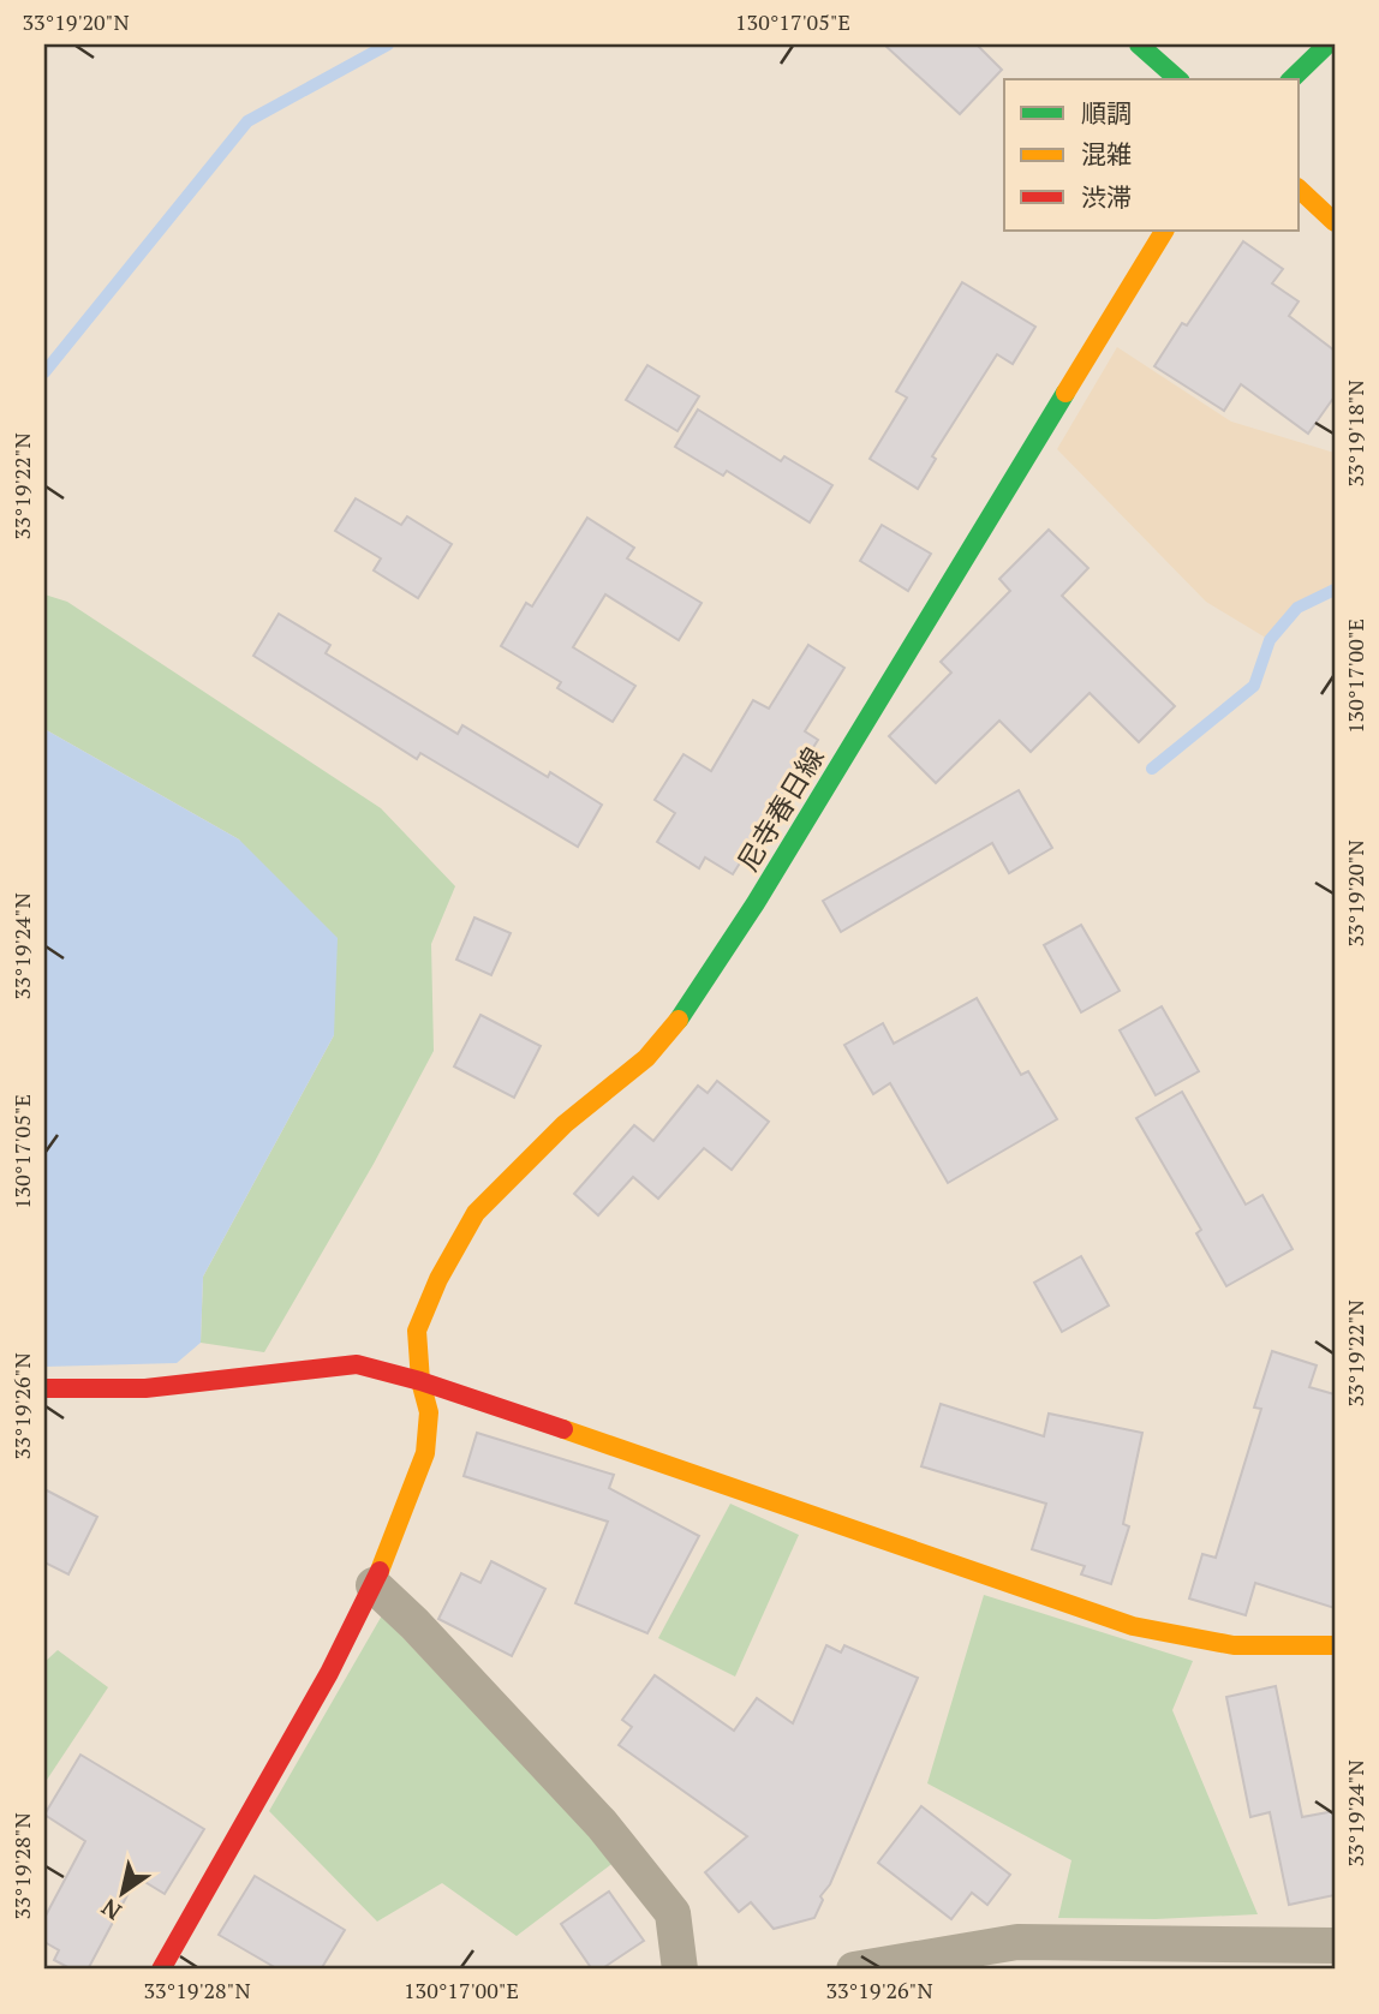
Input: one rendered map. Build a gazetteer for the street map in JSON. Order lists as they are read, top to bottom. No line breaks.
{"streets":{"street":["尼寺春日線"]},"legend":["順調","混雑","渋滞"],"north":"bottom left","coordinates":["33°19'20\"N","130°17'05\"E","33°19'18\"N","33°19'22\"N","130°17'00\"E","33°19'24\"N","33°19'26\"N","33°19'28\"N"]}
